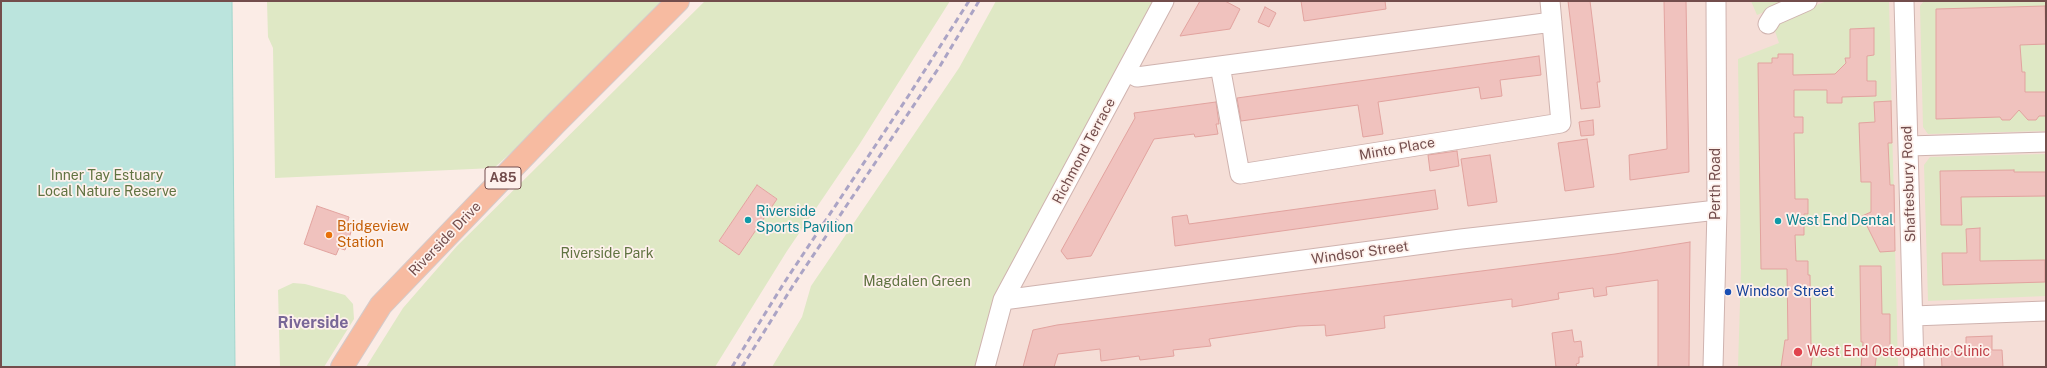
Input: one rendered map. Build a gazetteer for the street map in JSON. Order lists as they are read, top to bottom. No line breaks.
{"streets":{"main road":["A85","Riverside Drive"],"street":["Minto Place","Richmond Terrace","Perth Road","Shaftesbury Road","Windsor Street"]},"crossings":[["Richmond Terrace","Windsor Street"],["Perth Road","Windsor Street"]],"districts":["Riverside"],"parks":["Inner Tay Estuary Local Nature Reserve","Riverside Park","Magdalen Green"],"places":["Riverside Sports Pavilion","West End Dental","Bridgeview Station","Windsor Street","West End Osteopathic Clinic"]}
